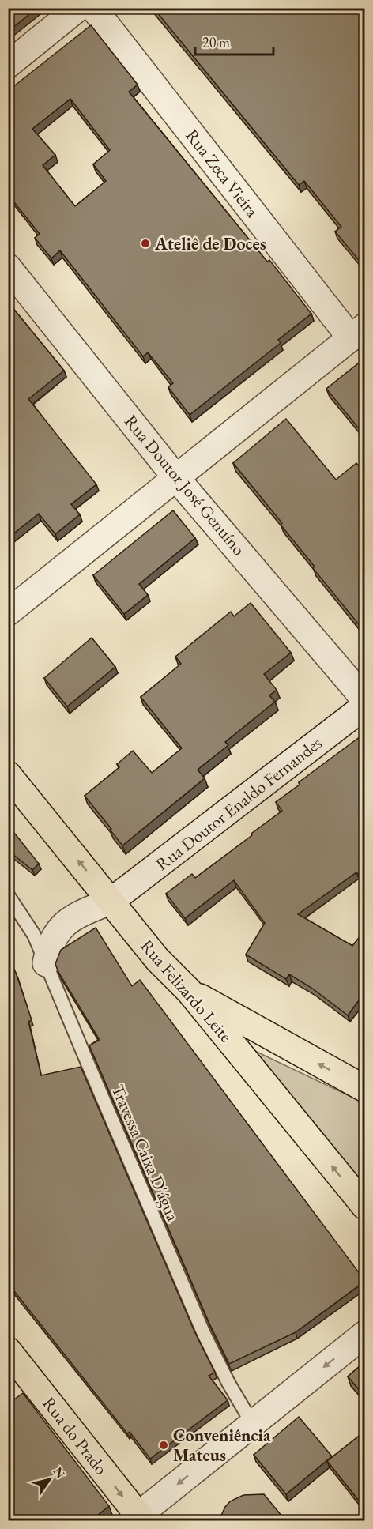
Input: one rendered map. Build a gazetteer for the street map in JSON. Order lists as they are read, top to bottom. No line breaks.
{"streets":{"main road":["Rua Felizardo Leite","Rua do Prado"],"street":["Rua Zeca Vieira","Rua Doutor José Genuíno","Rua Doutor Enaldo Fernandes"],"lane":["Travessa Caixa D'água"]},"crossings":[["Rua Doutor Enaldo Fernandes","Rua Felizardo Leite"],["Rua Doutor Enaldo Fernandes","Travessa Caixa D'água"]],"one_way":["Rua do Prado"],"places":["Ateliê de Doces","Conveniência Mateus"],"scale_bar":"20 m","north":"top right"}
